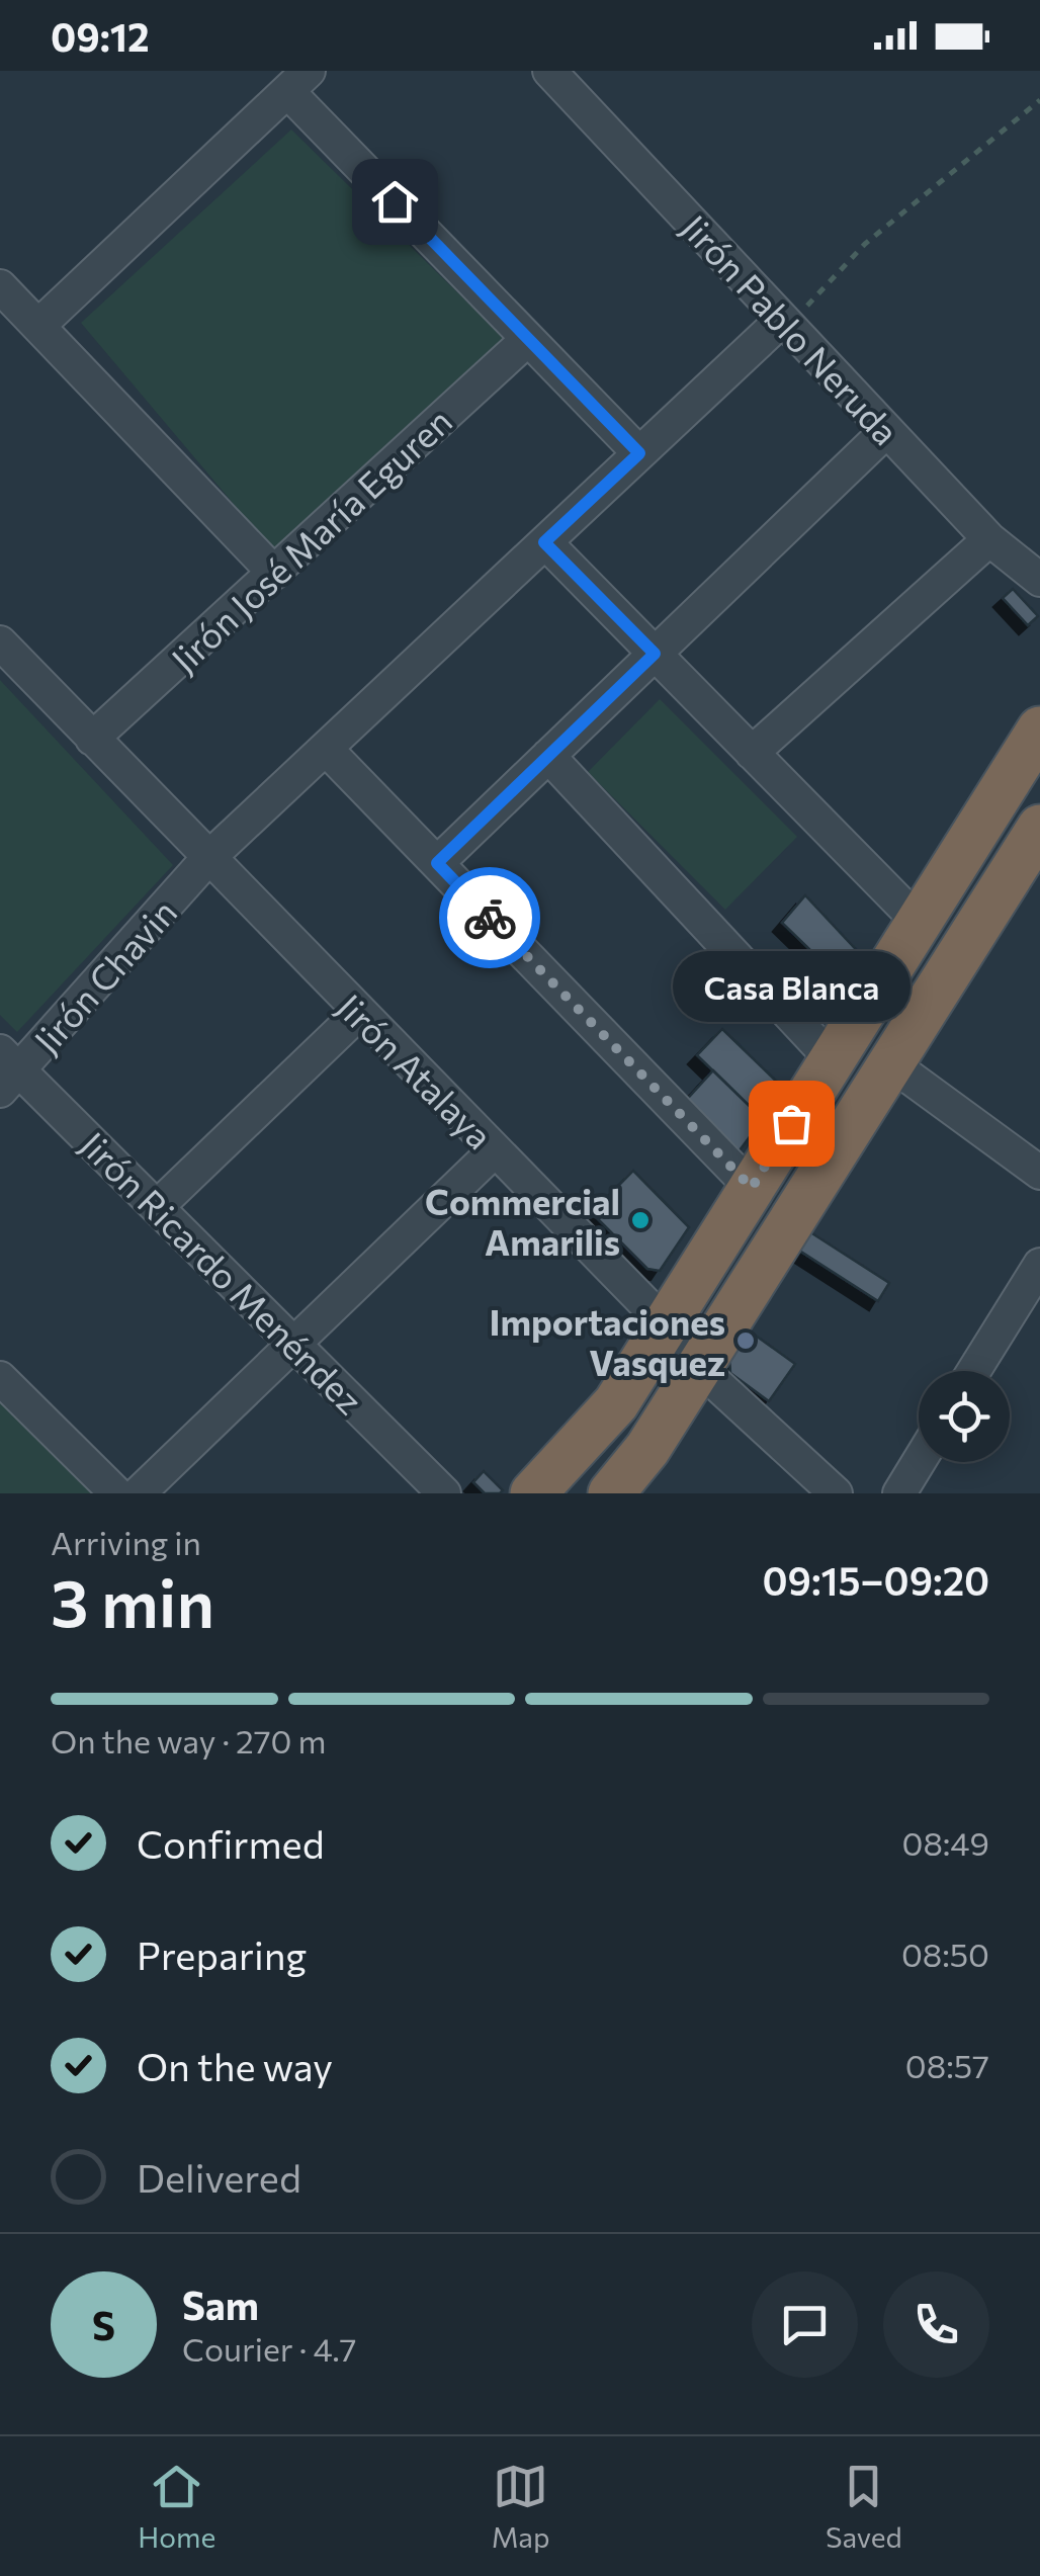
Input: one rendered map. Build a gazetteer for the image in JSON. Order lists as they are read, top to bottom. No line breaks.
{"streets":{"street":["Jirón Pablo Neruda","Jirón José María Eguren","Jirón Chavin","Jirón Atalaya","Jirón Ricardo Menéndez"]},"crossings":[["Jirón Pablo Neruda","Jirón Chavin"],["Jirón José María Eguren","Jirón Atalaya"],["Jirón Chavin","Jirón Atalaya"],["Jirón Chavin","Jirón Ricardo Menéndez"]],"places":["Casa Blanca","Commercial Amarilis","Importaciones Vasquez"],"page":{"status":"09:12","bubble":"Casa Blanca","heading":["3 min","Arriving in","09:15–09:20"],"panel":["Sam","Courier · 4.7"],"bar":"On the way · 270 m","list":[["Confirmed","08:49"],["Preparing","08:50"],["On the way","08:57"],"Delivered"],"round":"S","tabs":["Home","Map","Saved"]}}
